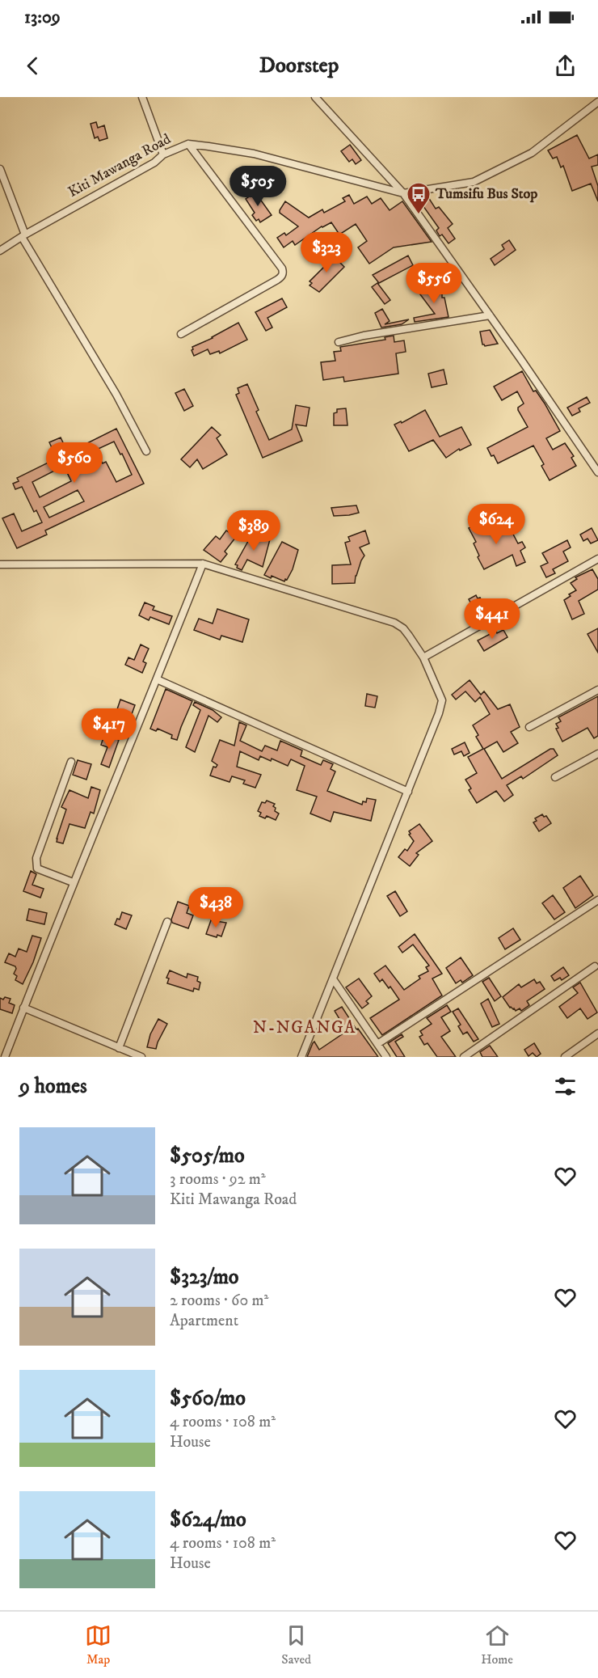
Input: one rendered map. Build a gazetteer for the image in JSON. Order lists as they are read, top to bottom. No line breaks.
{"streets":{"street":["Kiti Mawanga Road"]},"districts":["N-NGANGA"],"places":{"bus stop":["Tumsifu Bus Stop"]},"page":{"status":"13:09","header":"Doorstep","price":["$505","$323","$556","$560","$624","$389","$441","$417","$438"],"heading":"9 homes","list":[{"name":"$505/mo","note":"3 rooms · 92 m² · Kiti Mawanga Road"},{"name":"$323/mo","note":"2 rooms · 60 m² · Apartment"},{"name":"$560/mo","note":"4 rooms · 108 m² · House"},{"name":"$624/mo","note":"4 rooms · 108 m² · House"}],"tabs":["Map","Saved","Home"]}}
